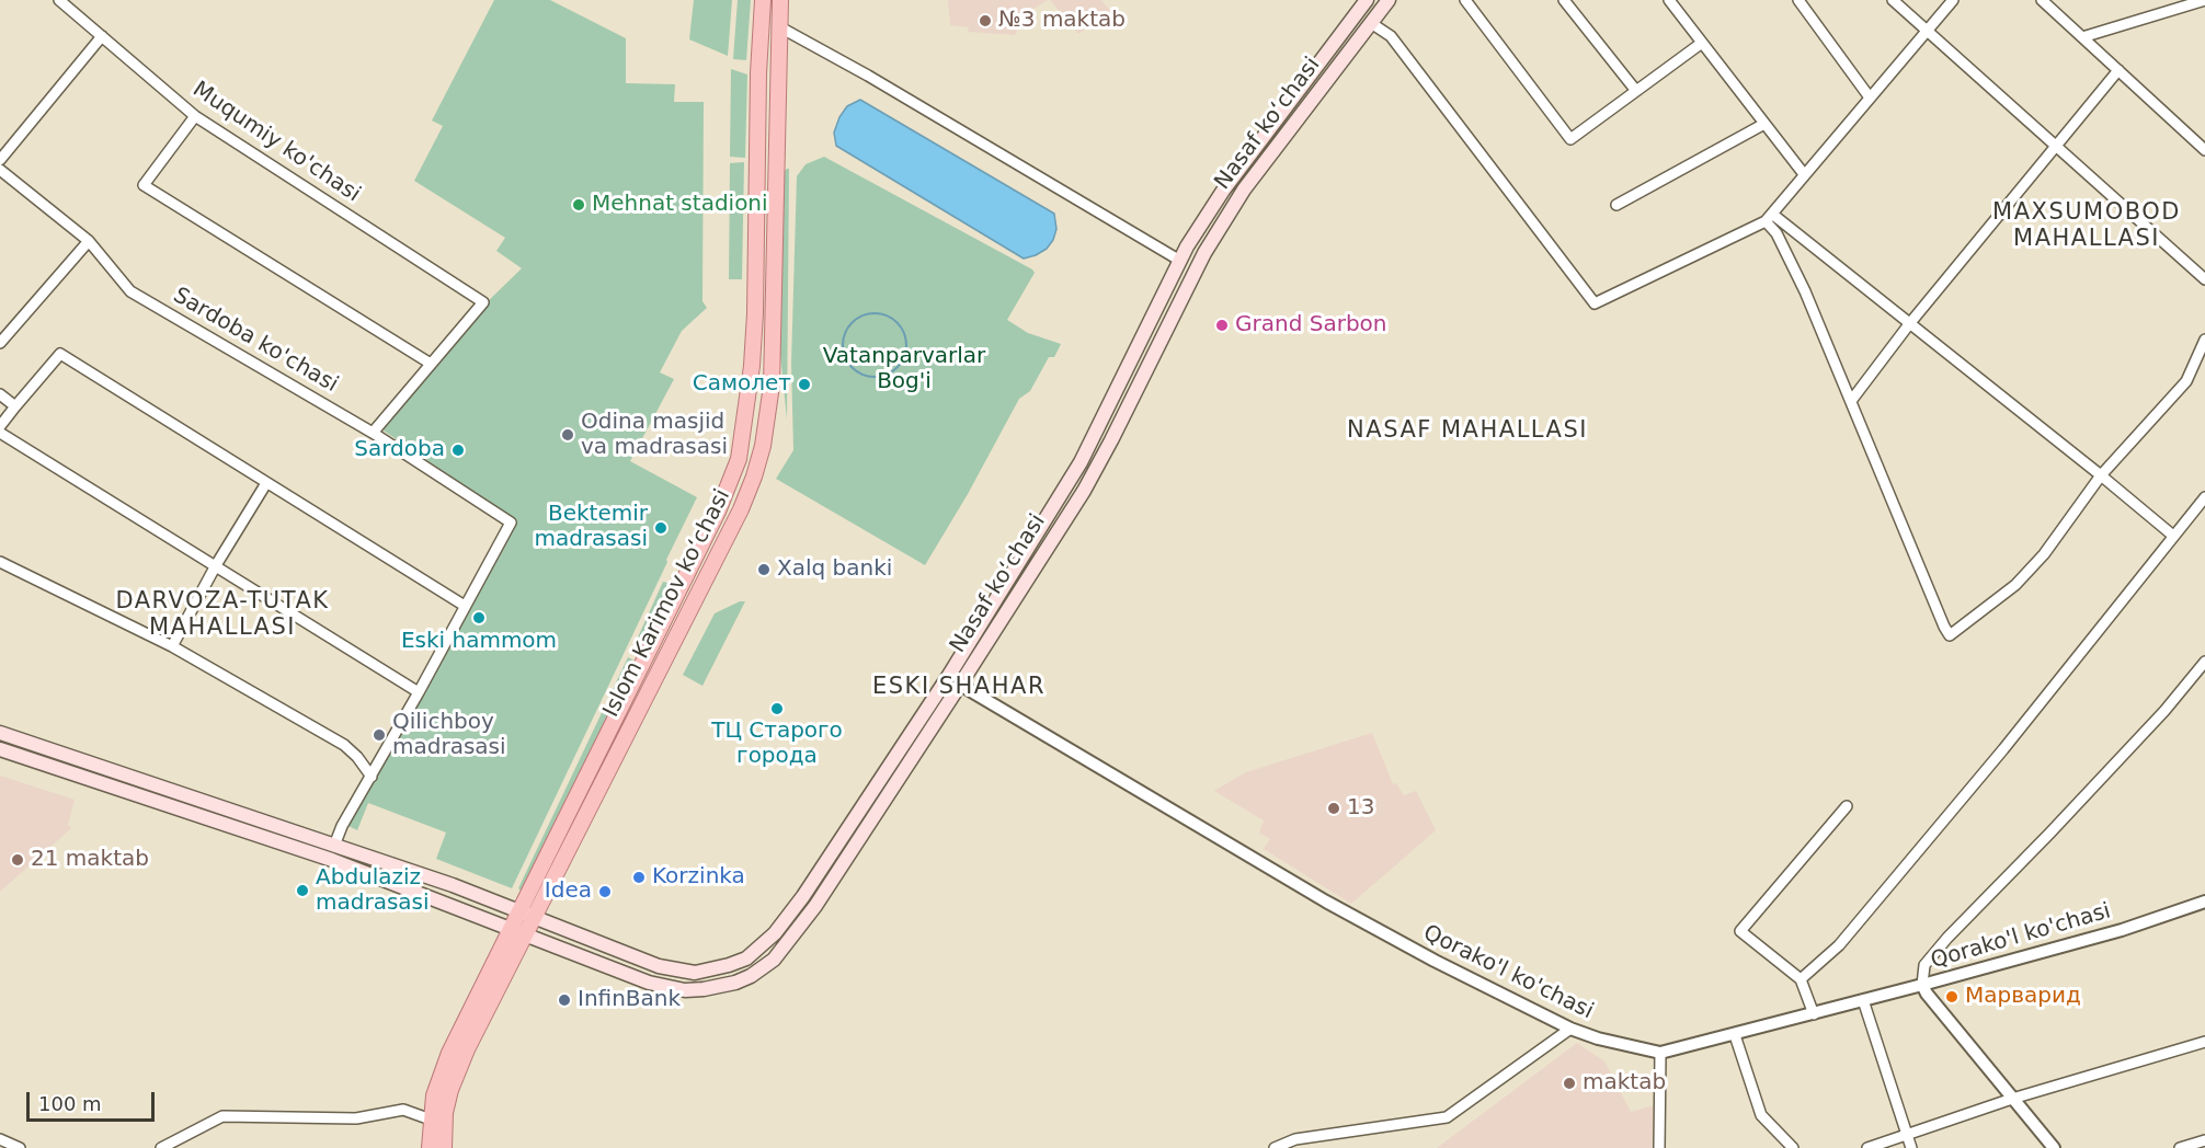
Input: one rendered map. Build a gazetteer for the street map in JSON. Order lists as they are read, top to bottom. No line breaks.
{"streets":{"main road":["Nasaf ko‘chasi","Islom Karimov ko‘chasi"],"street":["Muqumiy ko'chasi","Sardoba ko'chasi","Qorako'l ko'chasi"]},"crossings":[["Nasaf ko‘chasi","Islom Karimov ko‘chasi"],["Nasaf ko‘chasi","Qorako'l ko'chasi"]],"districts":["MAXSUMOBOD MAHALLASI","NASAF MAHALLASI","DARVOZA-TUTAK MAHALLASI","ESKI SHAHAR"],"parks":["Vatanparvarlar Bog'i"],"places":["№3 maktab","Mehnat stadioni","Grand Sarbon","Самолет","Odina masjid va madrasasi","Sardoba","Bektemir madrasasi","Xalq banki","Eski hammom","ТЦ Старого города","Qilichboy madrasasi","13","21 maktab","Korzinka","Abdulaziz madrasasi","Idea","Марварид","InfinBank","maktab"],"scale_bar":"100 m"}
